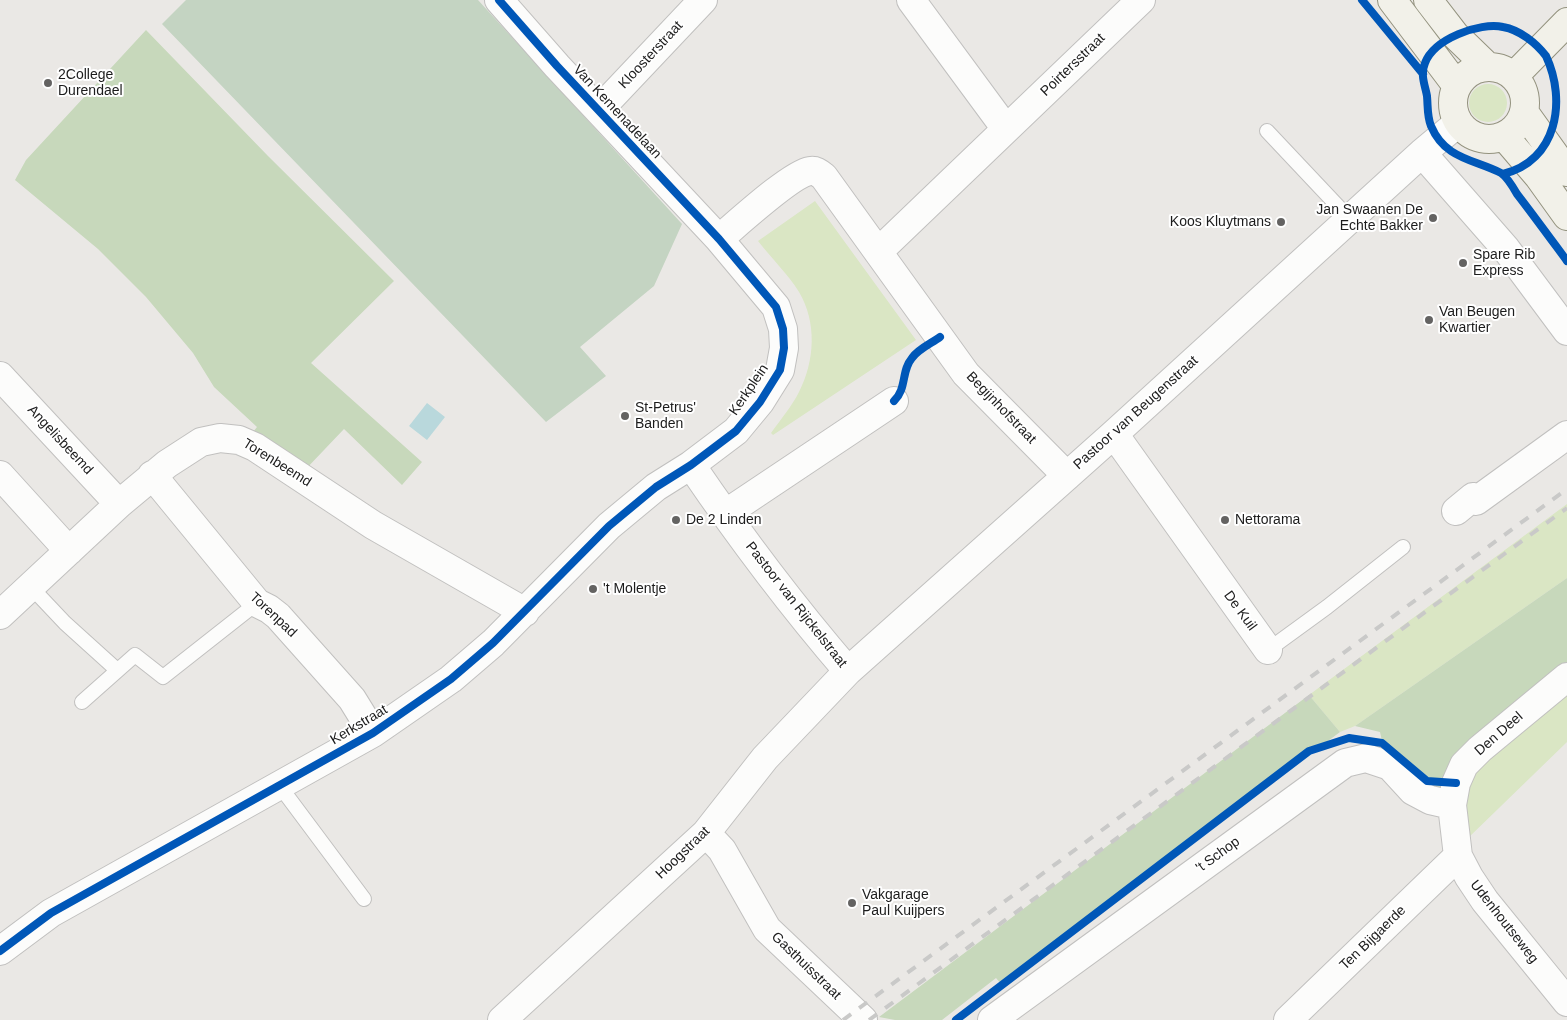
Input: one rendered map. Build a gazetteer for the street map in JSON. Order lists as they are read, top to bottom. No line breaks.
{"streets":{"street":["Kloosterstraat","Poirtersstraat","Van Kemenadelaan","Kerkplein","Begijnhofstraat","Pastoor van Beugenstraat","Angelisbeemd","Torenbeemd","Pastoor van Rijckelstraat","De Kuil","Torenpad","Kerkstraat","Den Deel","Hoogstraat","'t Schop","Udenhoutseweg","Ten Bijgaerde","Gasthuisstraat"]},"crossings":[["Kloosterstraat","Van Kemenadelaan"],["Poirtersstraat","Begijnhofstraat"],["Van Kemenadelaan","Kerkplein"],["Kerkplein","Pastoor van Rijckelstraat"],["Kerkplein","Kerkstraat"],["Begijnhofstraat","Pastoor van Beugenstraat"],["Pastoor van Beugenstraat","Pastoor van Rijckelstraat"],["Pastoor van Beugenstraat","De Kuil"],["Pastoor van Beugenstraat","Hoogstraat"],["Angelisbeemd","Torenbeemd"],["Torenbeemd","Torenpad"],["Torenbeemd","Kerkstraat"],["Pastoor van Rijckelstraat","Kerkstraat"],["Pastoor van Rijckelstraat","Hoogstraat"],["Torenpad","Kerkstraat"],["Den Deel","'t Schop"],["Den Deel","Udenhoutseweg"],["Hoogstraat","Gasthuisstraat"],["'t Schop","Udenhoutseweg"],["Udenhoutseweg","Ten Bijgaerde"]],"places":["2College Durendael","Jan Swaanen De Echte Bakker","Koos Kluytmans","Spare Rib Express","Van Beugen Kwartier","St-Petrus' Banden","De 2 Linden","Nettorama","'t Molentje","Vakgarage Paul Kuijpers"]}
